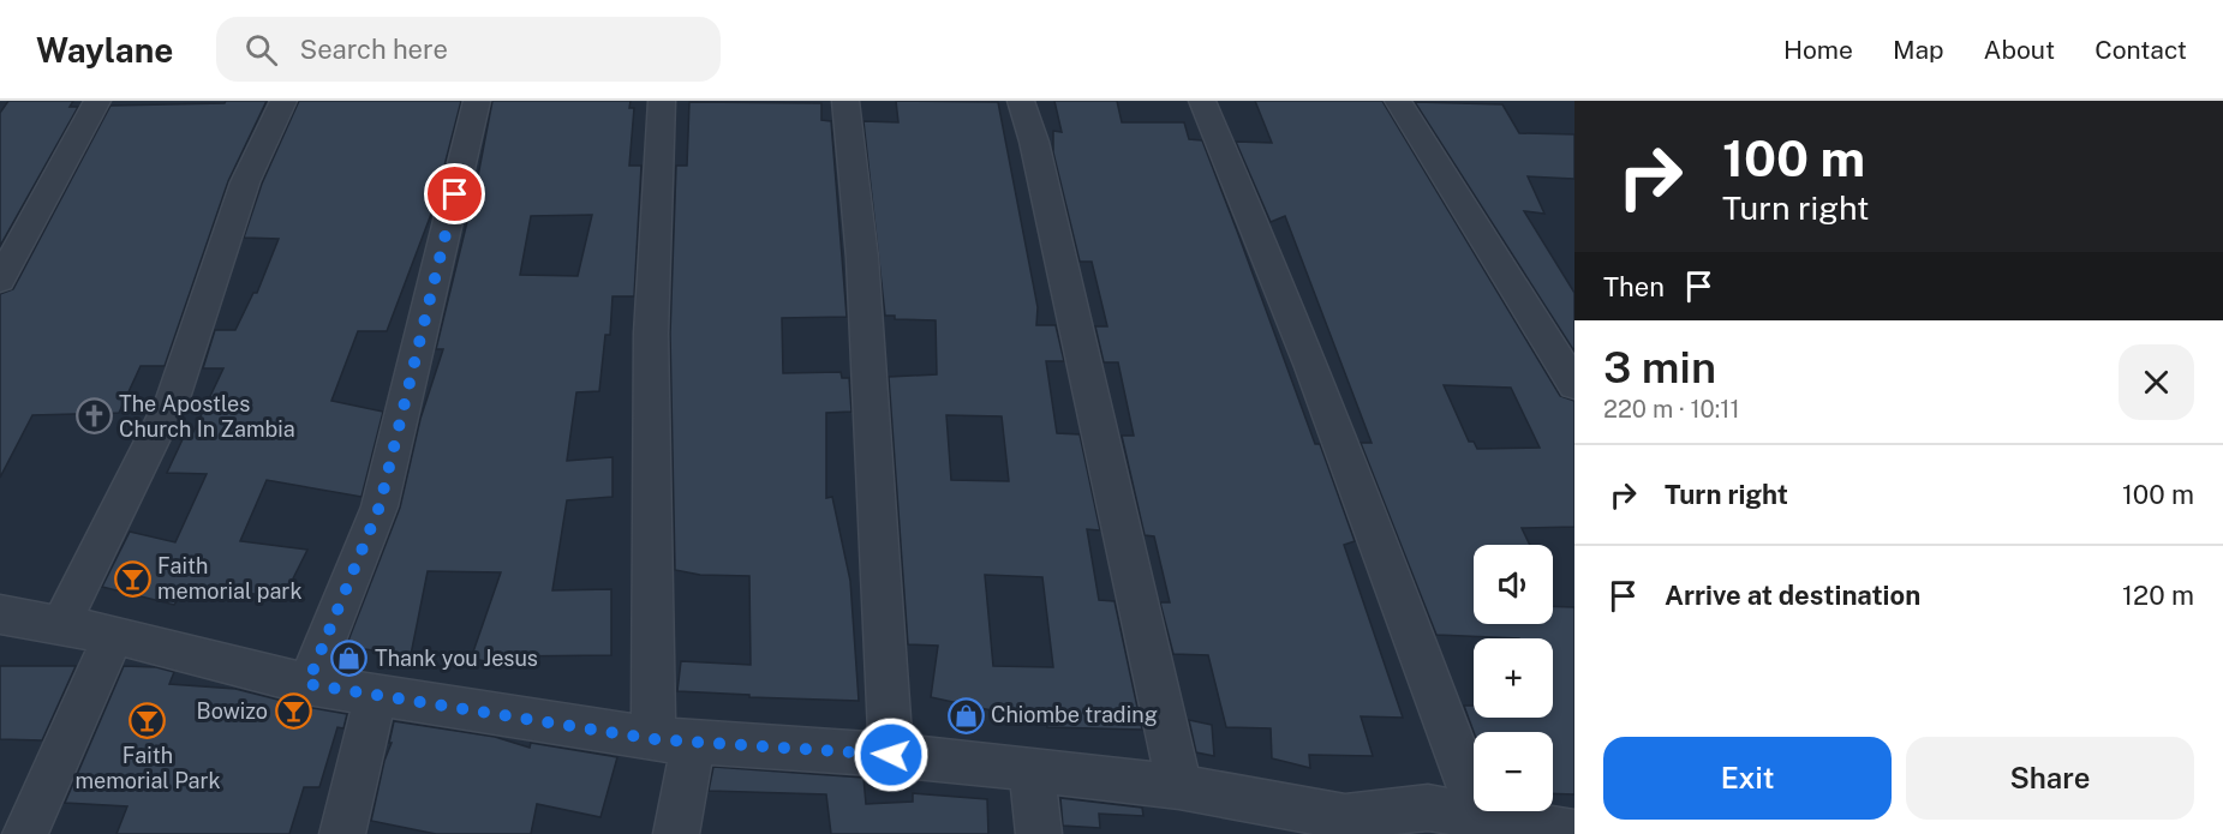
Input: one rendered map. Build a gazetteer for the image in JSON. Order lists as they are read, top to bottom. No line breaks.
{"places":{"church":["The Apostles Church In Zambia"],"bar":["Faith memorial park","Bowizo","Faith memorial Park"],"shop":["Thank you Jesus","Chiombe trading"]},"page":{"header":"Waylane","search":"Search here","nav":["Home","Map","About","Contact"],"turn":["100 m","Turn right"],"then":"Then","heading":["3 min","220 m · 10:11"],"list":[{"name":"Turn right","value":"100 m"},{"name":"Arrive at destination","value":"120 m"}],"map_buttons":["+","−"],"buttons":["Exit","Share"]}}
